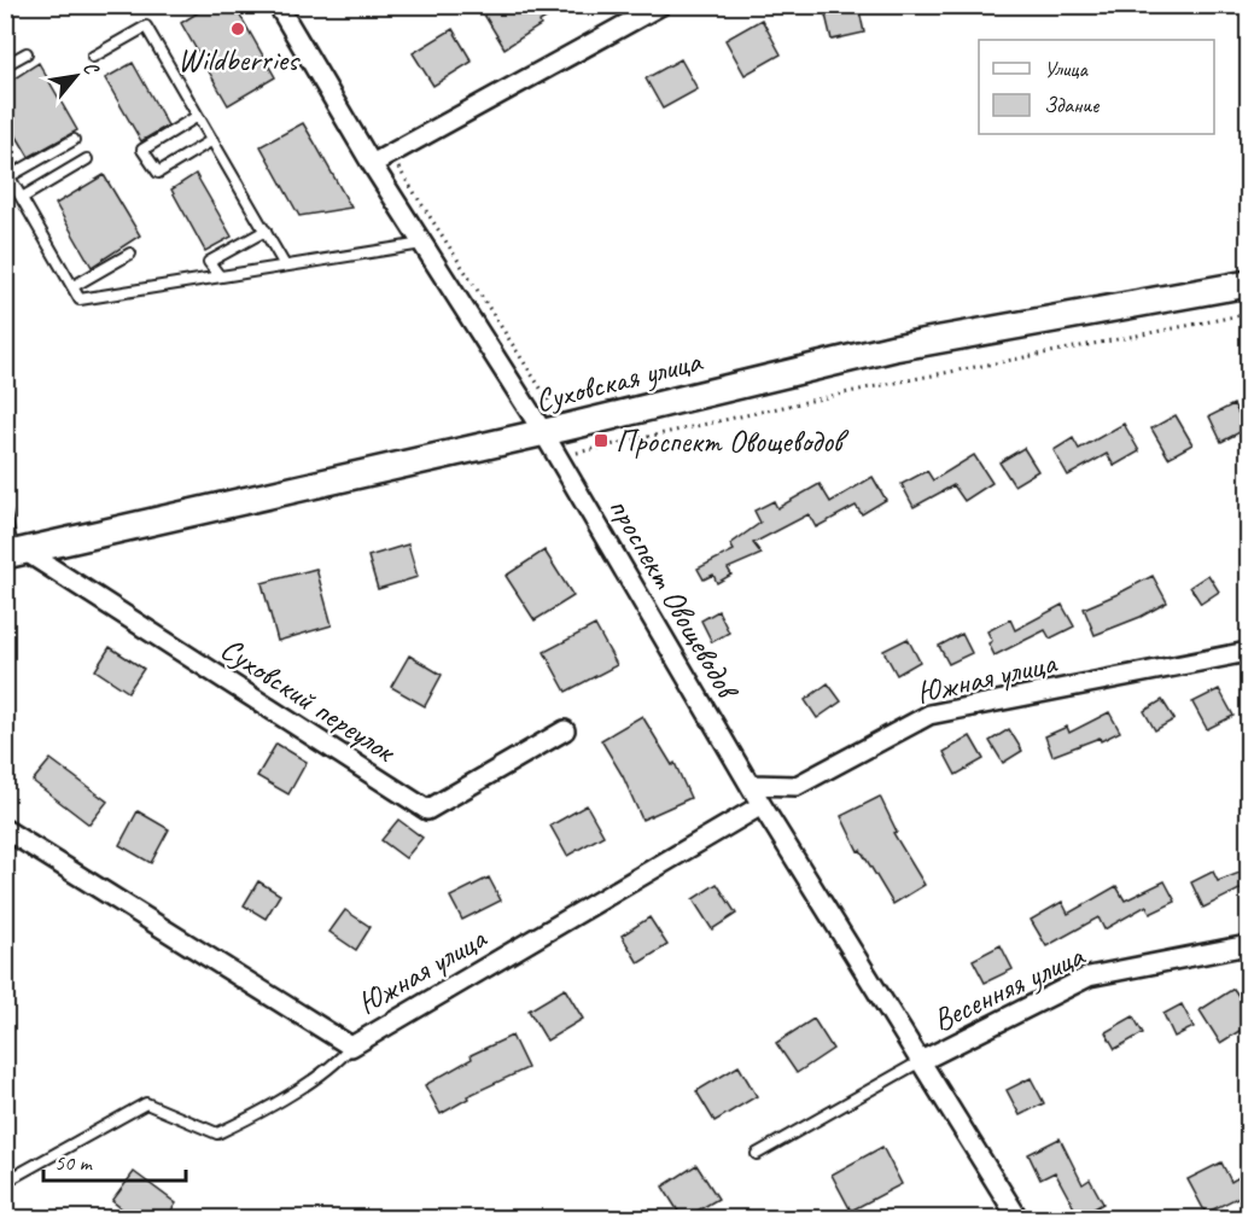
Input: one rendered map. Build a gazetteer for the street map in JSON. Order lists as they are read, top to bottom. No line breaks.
{"streets":{"street":["Суховская улица","проспект Овощеводов","Южная улица","Суховский переулок","Весенняя улица"]},"crossings":[["Суховская улица","проспект Овощеводов"],["Суховская улица","Суховский переулок"],["проспект Овощеводов","Южная улица"],["проспект Овощеводов","Весенняя улица"]],"places":{"other":["Wildberries"],"transit":["Проспект Овощеводов"]},"legend":["Улица","Здание"],"scale_bar":"50 m","north":"top right"}
